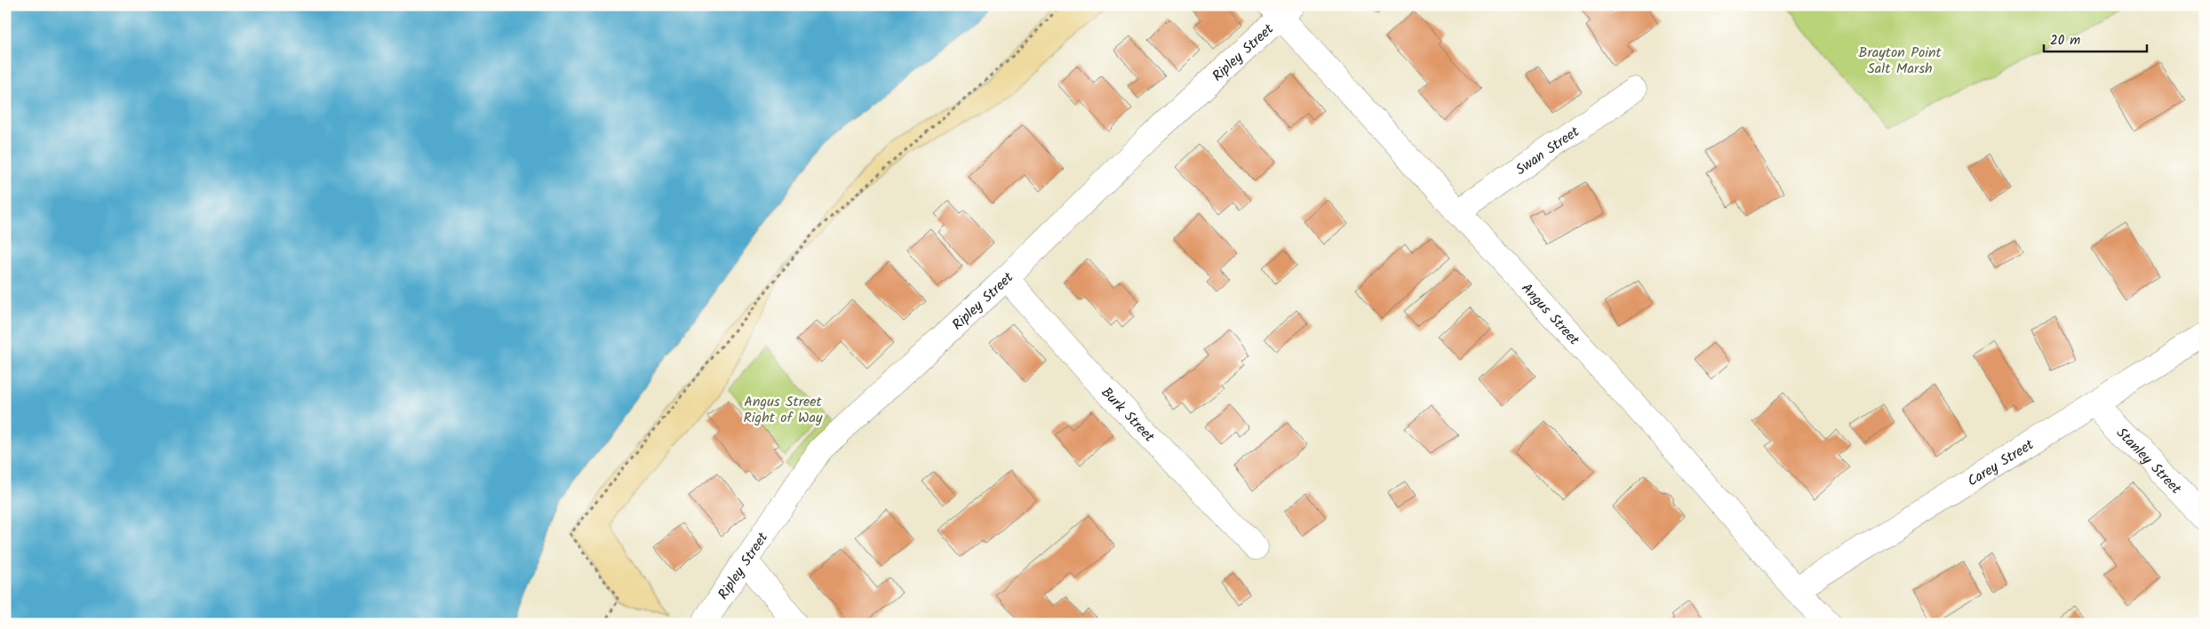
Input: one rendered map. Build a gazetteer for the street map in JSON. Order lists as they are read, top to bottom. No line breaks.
{"streets":{"street":["Ripley Street","Swan Street","Angus Street","Burk Street","Stanley Street","Carey Street"]},"crossings":[["Ripley Street","Angus Street"],["Ripley Street","Burk Street"],["Swan Street","Angus Street"],["Angus Street","Carey Street"],["Stanley Street","Carey Street"]],"parks":["Brayton Point Salt Marsh","Angus Street Right of Way"],"scale_bar":"20 m"}
